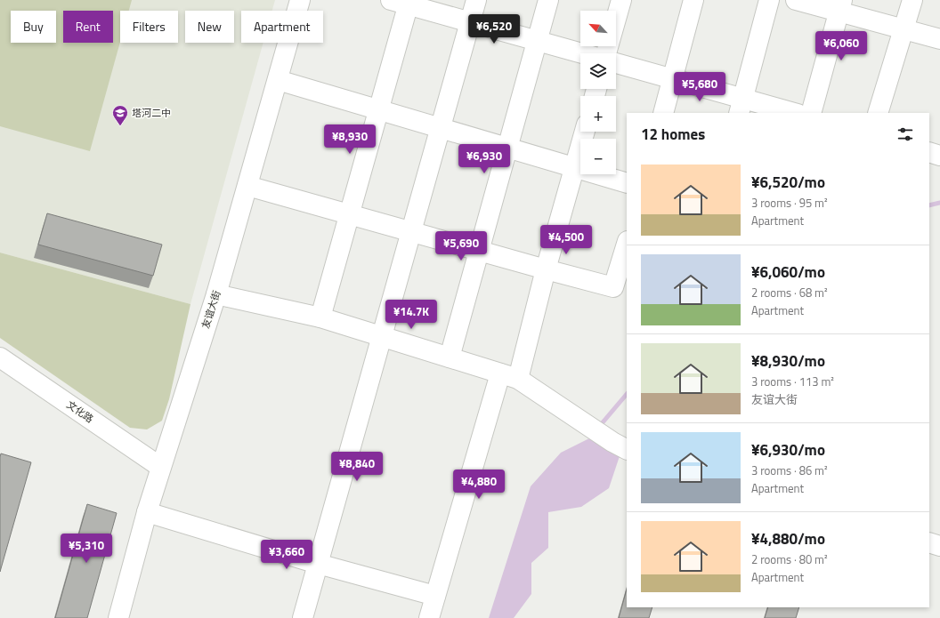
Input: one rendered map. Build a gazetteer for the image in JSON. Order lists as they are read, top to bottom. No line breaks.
{"streets":{"street":["友谊大街","文化路"]},"crossings":[["友谊大街","文化路"]],"places":{"school or university":["塔河二中"]},"north":"top left","page":{"map_buttons":["+","−"],"chip":["Buy","Rent","Filters","New","Apartment"],"price":["¥6,520","¥6,060","¥5,680","¥8,930","¥6,930","¥4,500","¥5,690","¥14.7K","¥8,840","¥4,880","¥5,310","¥3,660"],"heading":"12 homes","list":[{"name":"¥6,520/mo","note":"3 rooms · 95 m² · Apartment"},{"name":"¥6,060/mo","note":"2 rooms · 68 m² · Apartment"},{"name":"¥8,930/mo","note":"3 rooms · 113 m² · 友谊大街"},{"name":"¥6,930/mo","note":"3 rooms · 86 m² · Apartment"},{"name":"¥4,880/mo","note":"2 rooms · 80 m² · Apartment"}]}}
